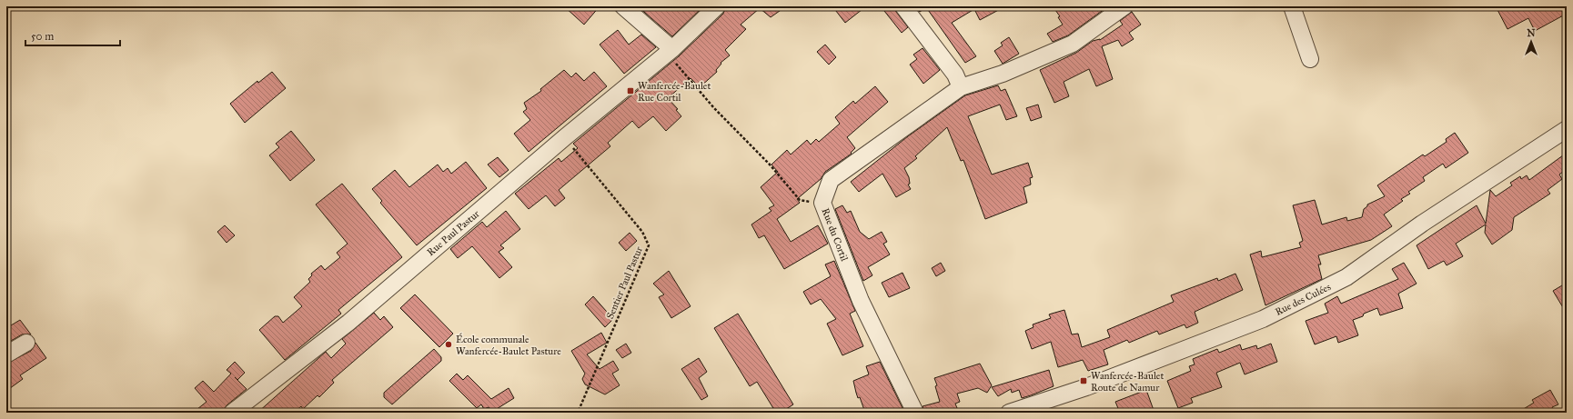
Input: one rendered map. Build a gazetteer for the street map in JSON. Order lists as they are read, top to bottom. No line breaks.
{"streets":{"street":["Rue Paul Pastur","Rue du Cortil","Rue des Culées"],"path":["Sentier Paul Pastur"]},"crossings":[["Rue Paul Pastur","Sentier Paul Pastur"]],"places":{"transit":["Wanfercée-Baulet Rue Cortil","Wanfercée-Baulet Route de Namur"],"other":["École communale Wanfercée-Baulet Pasture"]},"scale_bar":"50 m","north":"top"}
